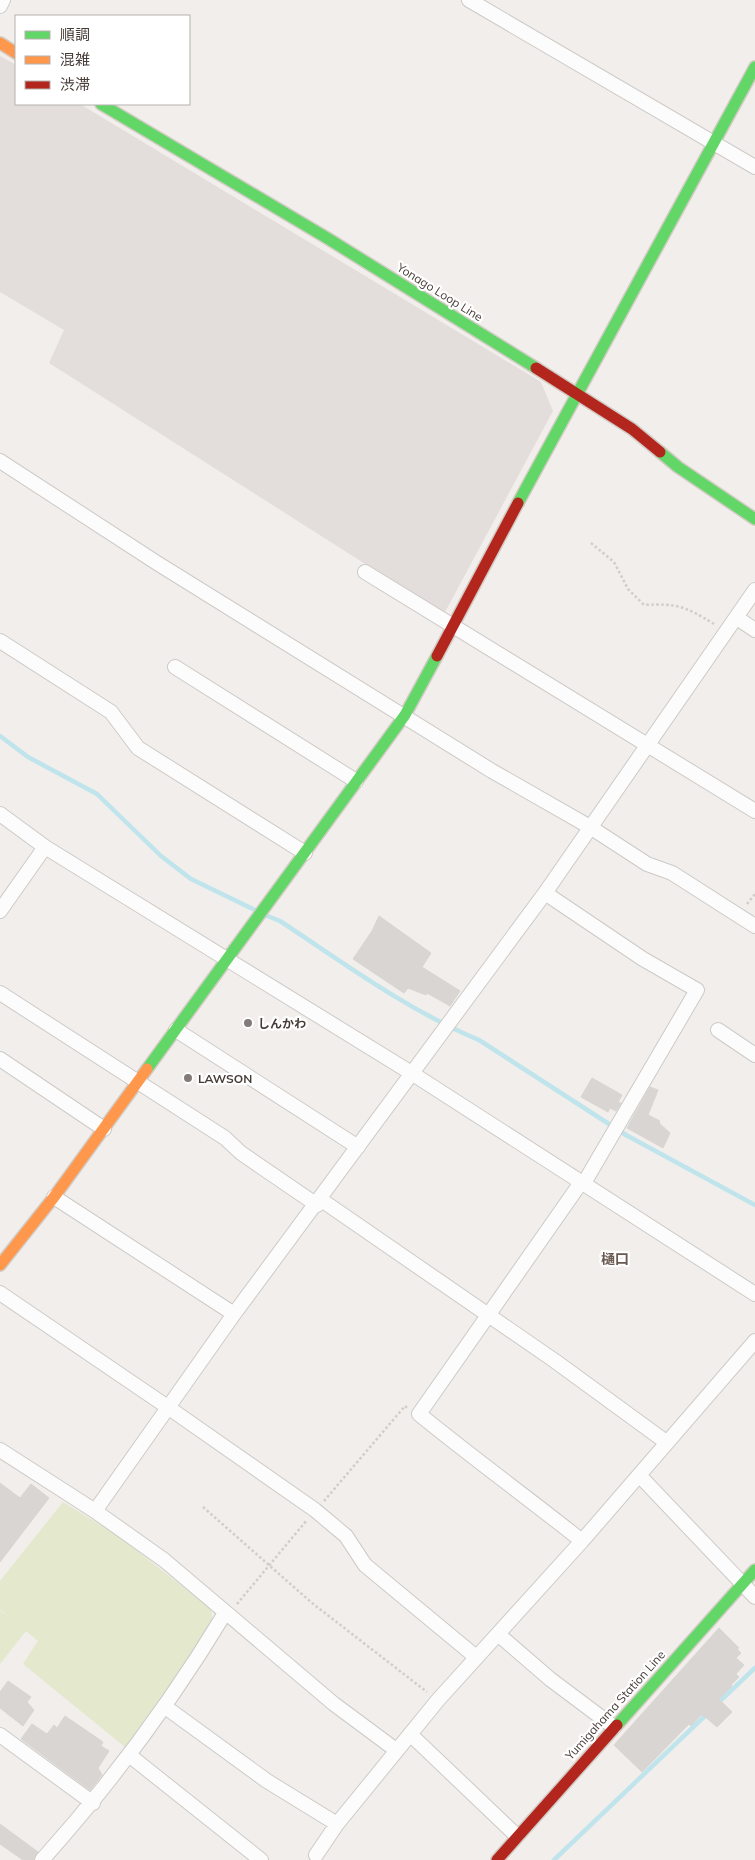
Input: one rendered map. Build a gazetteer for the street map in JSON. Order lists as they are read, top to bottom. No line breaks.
{"streets":{"street":["Yonago Loop Line","Yumigahama Station Line"]},"districts":["樋口"],"places":["しんかわ","LAWSON"],"legend":["順調","混雑","渋滞"]}
